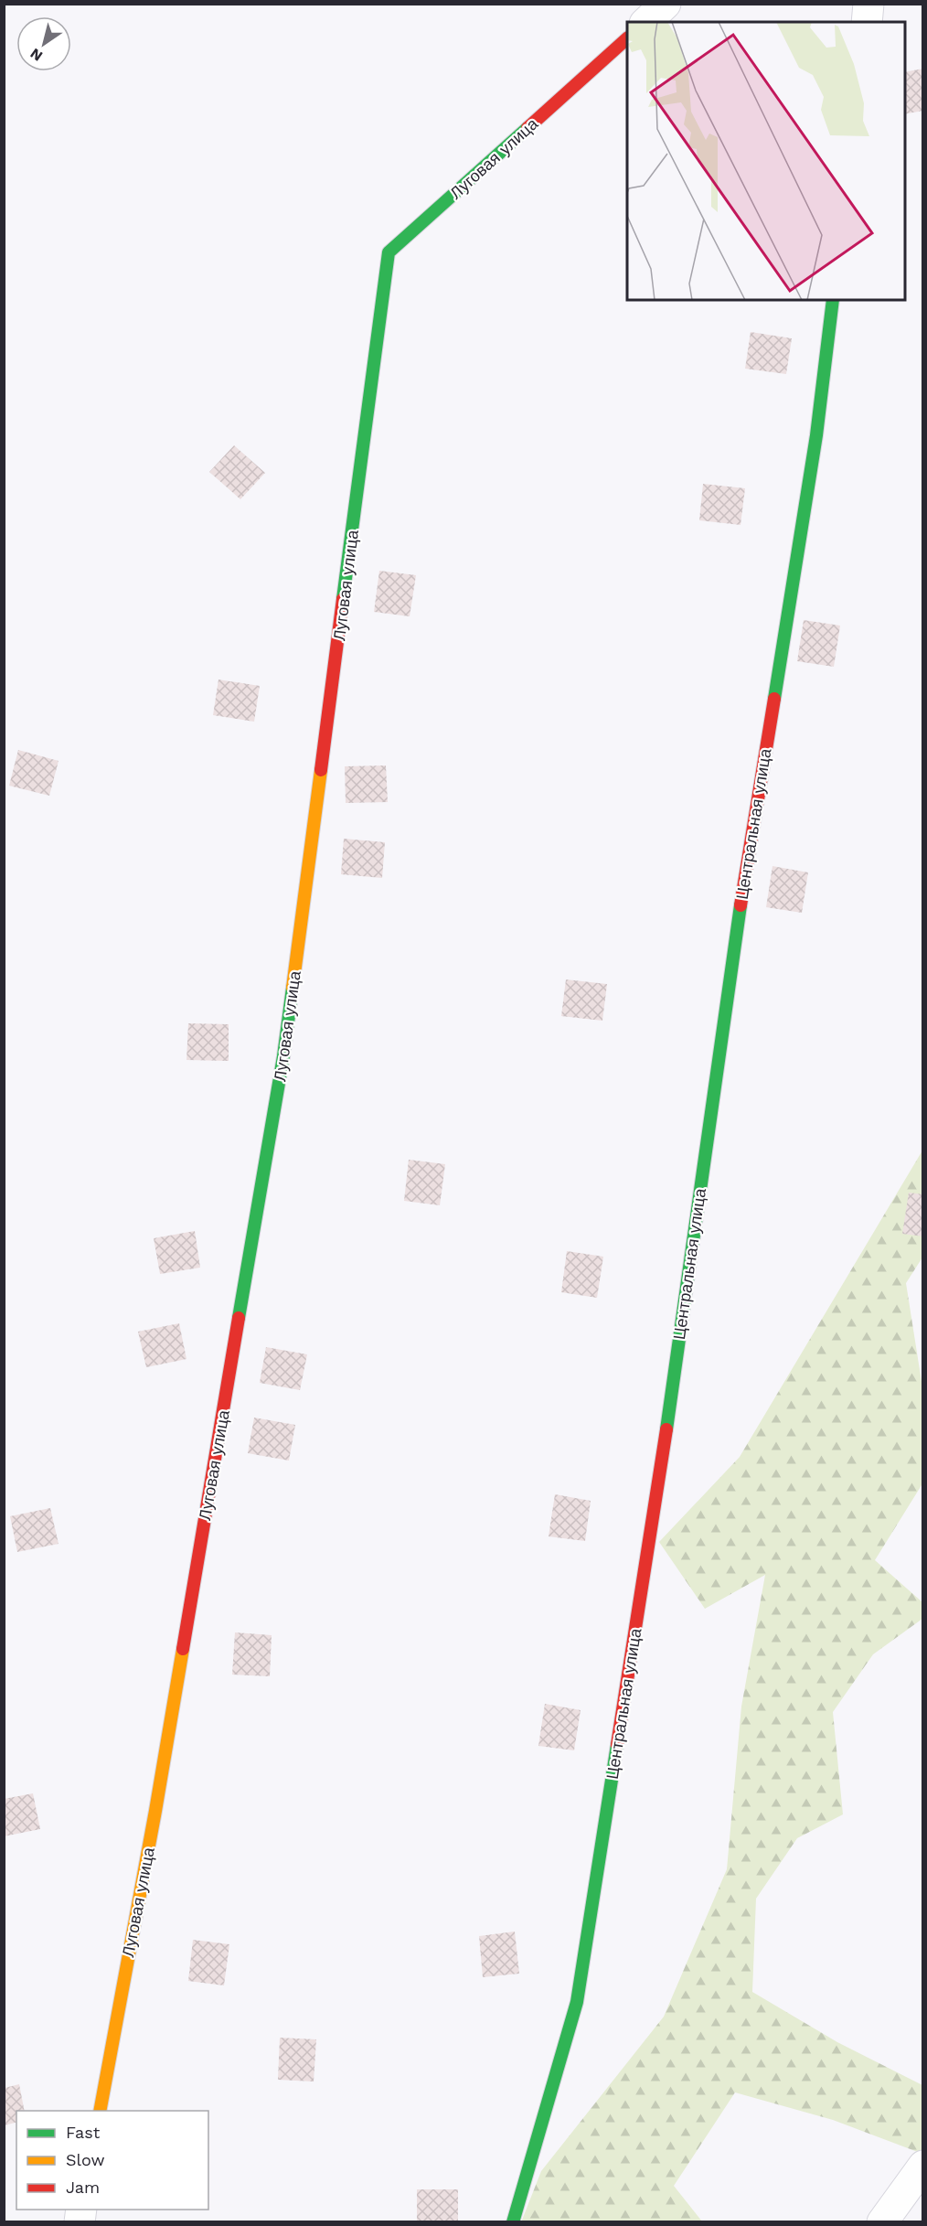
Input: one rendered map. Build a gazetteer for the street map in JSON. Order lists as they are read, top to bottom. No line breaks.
{"streets":{"street":["Луговая улица","Центральная улица"]},"legend":["Fast","Slow","Jam"],"north":"bottom left"}
